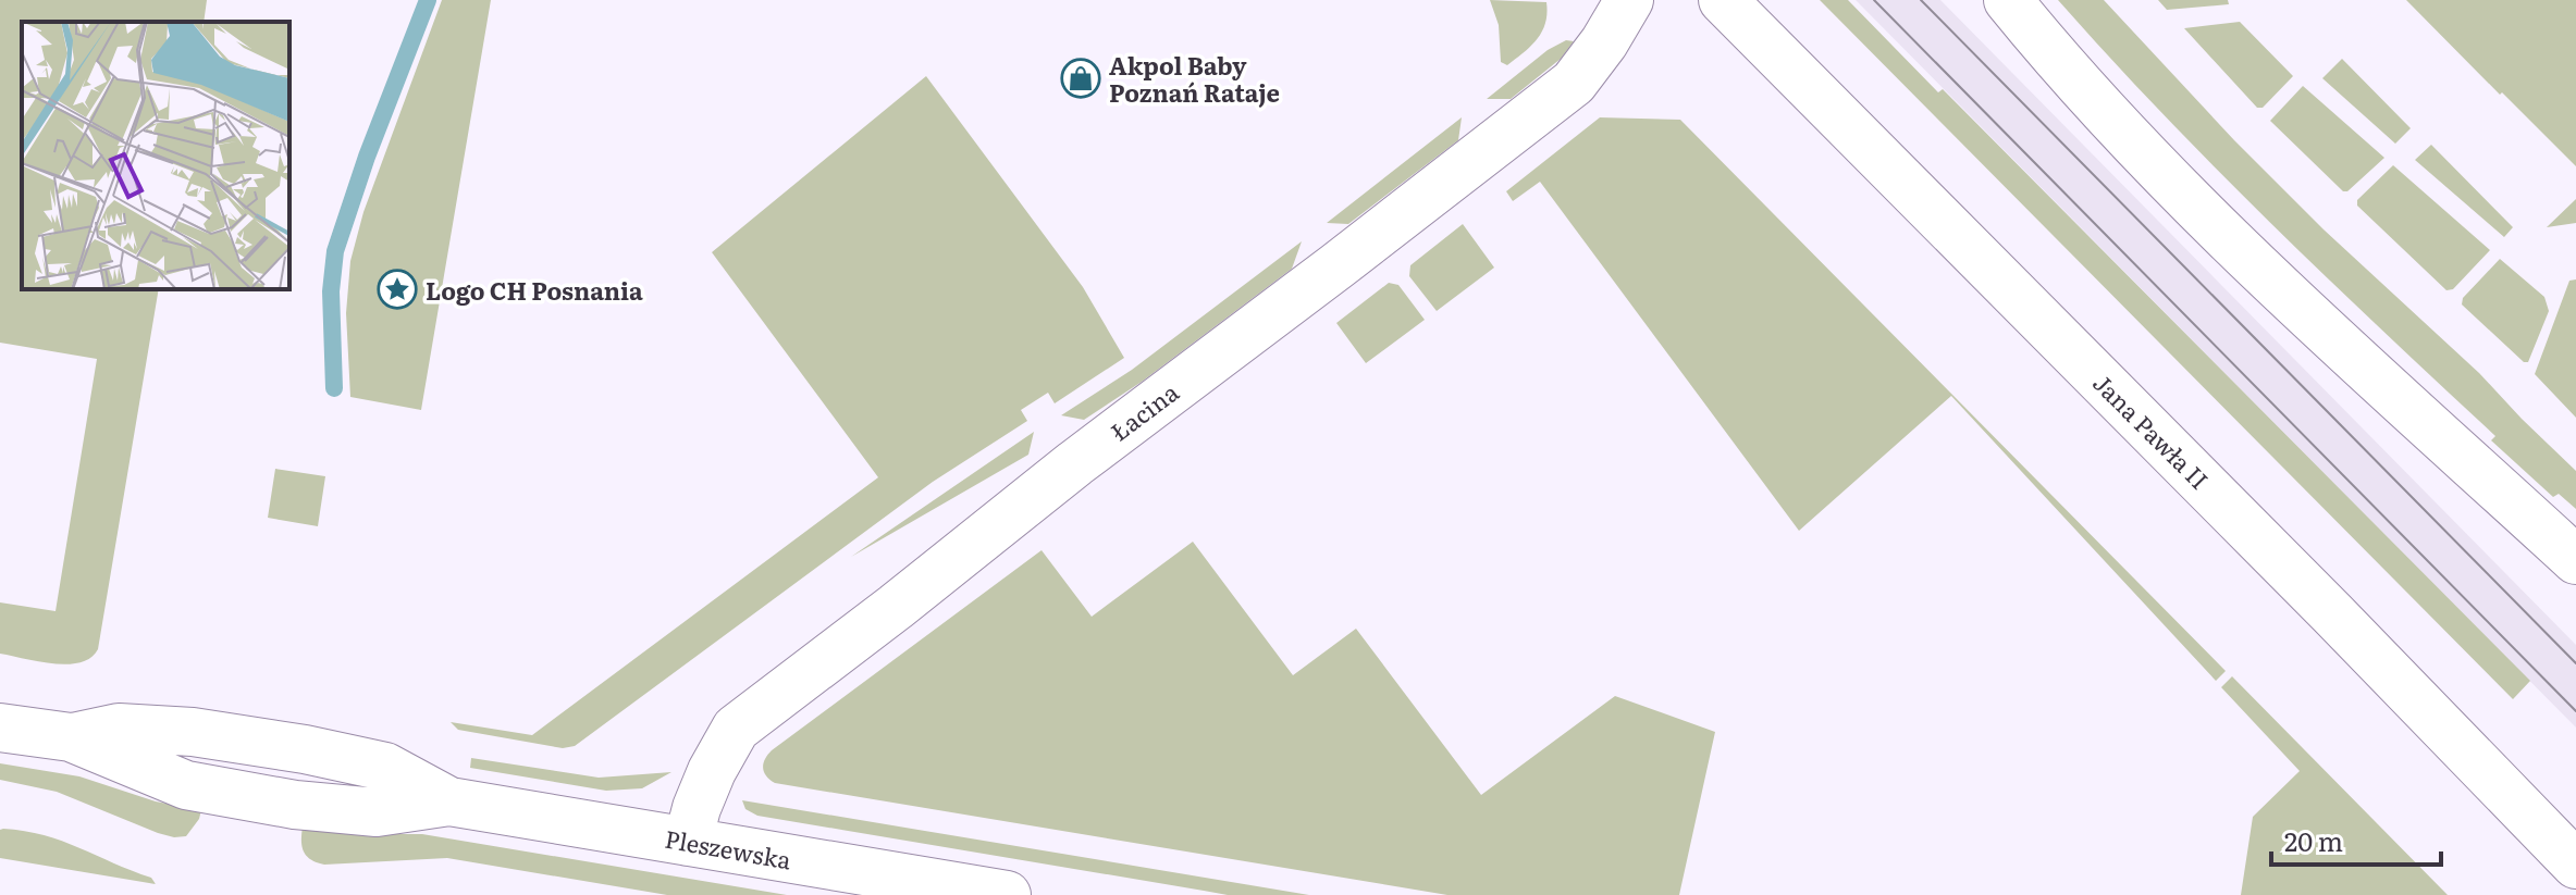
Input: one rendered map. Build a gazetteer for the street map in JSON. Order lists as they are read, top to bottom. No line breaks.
{"streets":{"street":["Łacina","Jana Pawła II","Pleszewska"]},"crossings":[["Łacina","Pleszewska"]],"places":{"shop":["Akpol Baby Poznań Rataje"],"place":["Logo CH Posnania"]},"scale_bar":"20 m"}
